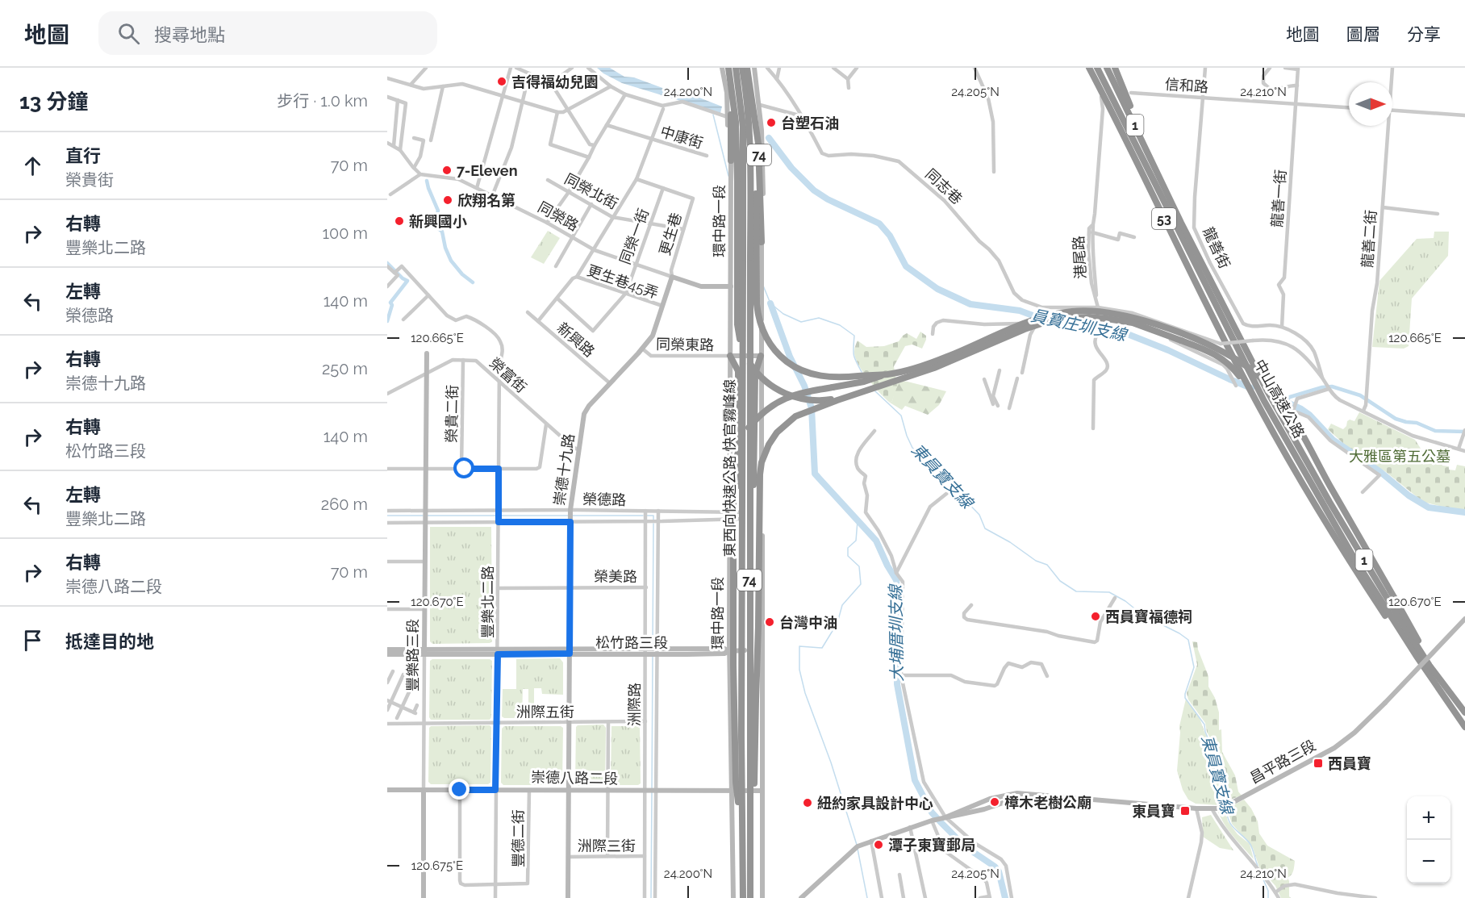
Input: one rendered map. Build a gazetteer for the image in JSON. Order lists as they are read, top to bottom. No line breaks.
{"streets":{"highway":["1","74","53","中山高速公路","東西向快速公路 快官霧峰線"],"street":["信和路","中康街","同志巷","同榮北街","龍善一街","同榮路","環中路一段","更生巷","同榮一街","龍善二街","龍善街","港尾路","更生巷45弄","新興路","同榮東路","榮富街","榮貴二街","崇德十九路","榮德路","榮美路","豐樂北二路","松竹路三段","豐樂路三段","洲際路","洲際五街","昌平路三段","崇德八路二段","豐德二街","洲際三街"]},"crossings":[["信和路","龍善一街"],["信和路","龍善街"],["中康街","同榮北街"],["中康街","同榮路"],["中康街","更生巷45弄"],["中康街","新興路"],["74","環中路一段"],["74","同榮東路"],["74","東西向快速公路 快官霧峰線"],["同志巷","港尾路"],["同榮北街","更生巷"],["同榮北街","同榮一街"],["龍善一街","龍善街"],["同榮路","環中路一段"],["同榮路","更生巷"],["同榮路","同榮一街"],["同榮路","崇德十九路"],["53","港尾路"],["53","中山高速公路"],["環中路一段","同榮東路"],["環中路一段","榮德路"],["環中路一段","松竹路三段"],["環中路一段","崇德八路二段"],["更生巷","同榮一街"],["更生巷","崇德十九路"],["同榮一街","更生巷45弄"],["更生巷45弄","崇德十九路"],["新興路","崇德十九路"],["同榮東路","崇德十九路"],["榮富街","榮貴二街"],["榮富街","崇德十九路"],["榮富街","豐樂北二路"],["崇德十九路","榮德路"],["崇德十九路","榮美路"],["崇德十九路","松竹路三段"],["崇德十九路","洲際五街"],["崇德十九路","崇德八路二段"],["崇德十九路","洲際三街"],["榮德路","豐樂北二路"],["榮德路","豐樂路三段"],["榮德路","洲際路"],["榮美路","豐樂北二路"],["榮美路","洲際路"],["豐樂北二路","松竹路三段"],["豐樂北二路","洲際五街"],["豐樂北二路","崇德八路二段"],["豐樂北二路","豐德二街"],["松竹路三段","豐樂路三段"],["松竹路三段","洲際路"],["豐樂路三段","洲際五街"],["豐樂路三段","崇德八路二段"],["洲際路","洲際五街"],["洲際路","崇德八路二段"],["洲際路","洲際三街"],["崇德八路二段","豐德二街"]],"water":["員寶庄圳支線","東員寶支線","大埔厝圳支線"],"parks":["大雅區第五公墓"],"places":{"other":["吉得福幼兒園","台塑石油","7-Eleven","欣翔名第","新興國小","西員寶福德祠","台灣中油","樟木老樹公廟","紐約家具設計中心","潭子東寶郵局"],"transit":["西員寶","東員寶"]},"north":"right","page":{"header":"地圖","search":"搜尋地點","nav":["地圖","圖層","分享"],"heading":["13 分鐘","步行 · 1.0 km"],"list":[["直行","榮貴街","70 m"],["右轉","豐樂北二路","100 m"],["左轉","榮德路","140 m"],["右轉","崇德十九路","250 m"],["右轉","松竹路三段","140 m"],["左轉","豐樂北二路","260 m"],["右轉","崇德八路二段","70 m"],"抵達目的地"],"map_buttons":["+","−"]},"coordinates":["24.200°N","24.205°N","24.210°N","120.665°E","120.670°E","120.675°E"]}
